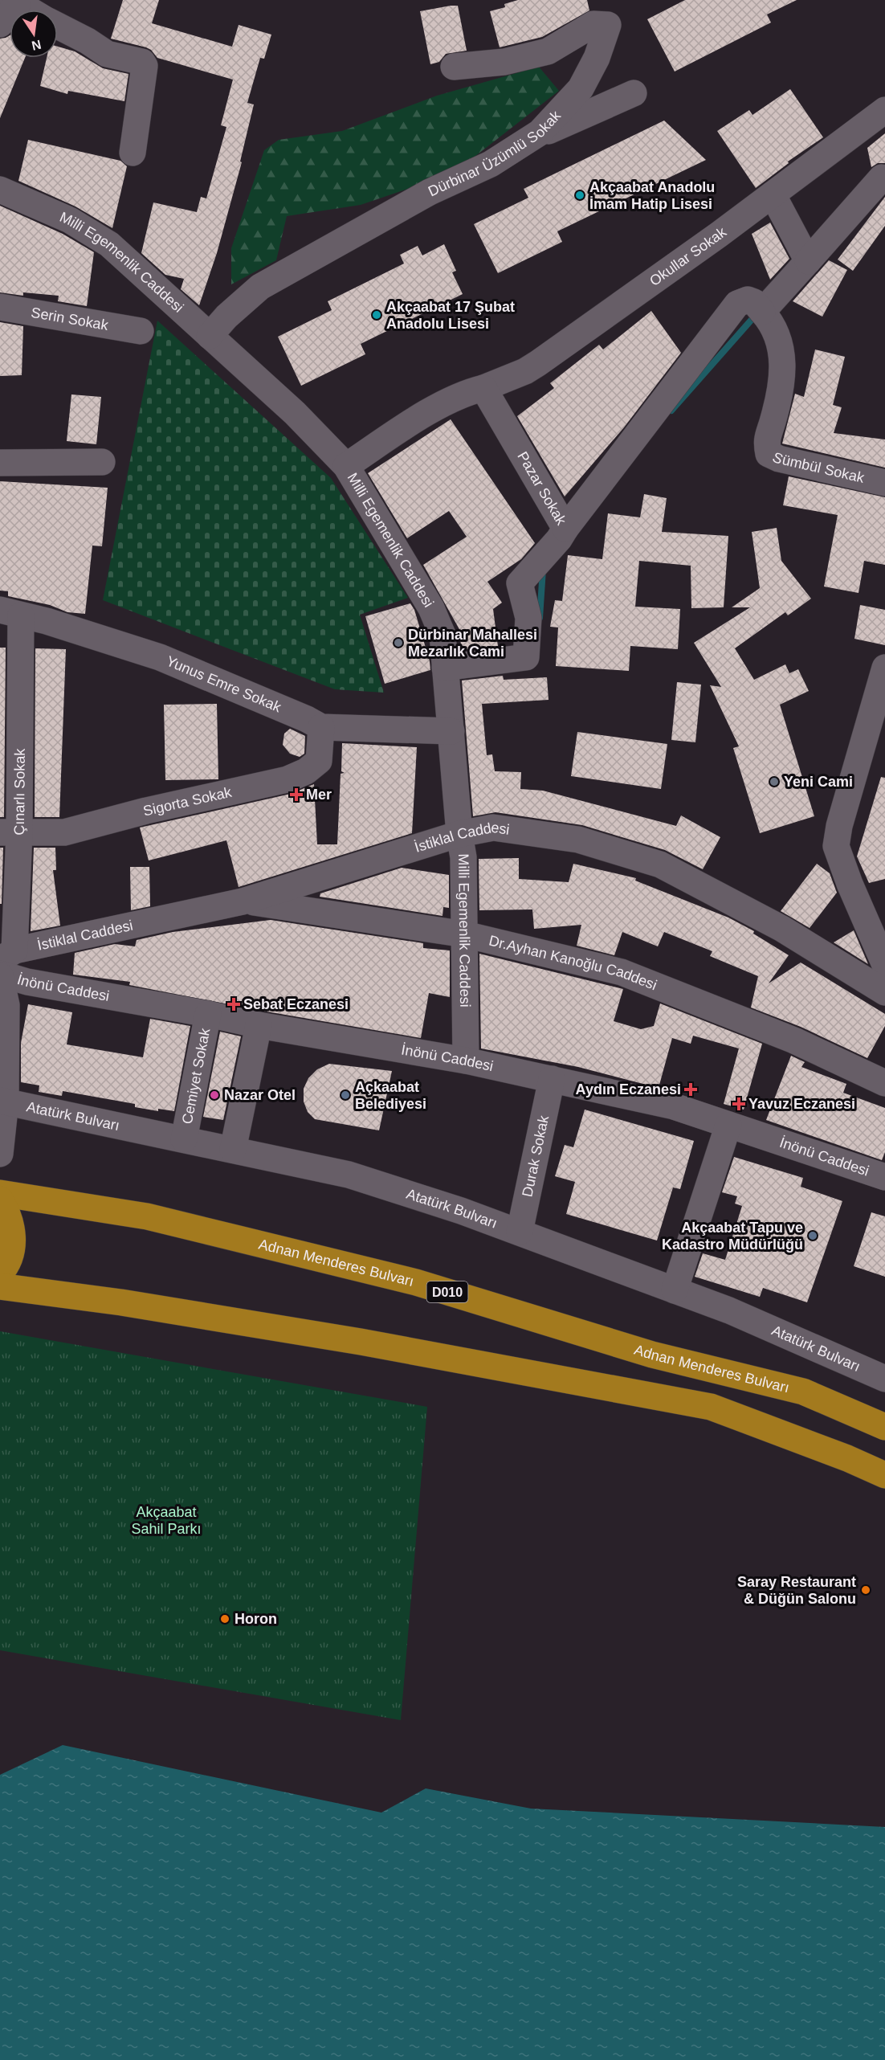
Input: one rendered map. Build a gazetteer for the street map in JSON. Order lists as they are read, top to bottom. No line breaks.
{"streets":{"highway":["Adnan Menderes Bulvarı","D010"],"street":["Dürbinar Üzümlü Sokak","Okullar Sokak","Milli Egemenlik Caddesi","Serin Sokak","Sümbül Sokak","Pazar Sokak","Yunus Emre Sokak","Çınarlı Sokak","Sigorta Sokak","İstiklal Caddesi","Dr.Ayhan Kanoğlu Caddesi","İnönü Caddesi","Cemiyet Sokak","Atatürk Bulvarı","Durak Sokak"]},"crossings":[["Dürbinar Üzümlü Sokak","Milli Egemenlik Caddesi"],["Okullar Sokak","Pazar Sokak"],["Milli Egemenlik Caddesi","Pazar Sokak"],["Milli Egemenlik Caddesi","Yunus Emre Sokak"],["Milli Egemenlik Caddesi","İstiklal Caddesi"],["Milli Egemenlik Caddesi","Dr.Ayhan Kanoğlu Caddesi"],["Milli Egemenlik Caddesi","İnönü Caddesi"],["Yunus Emre Sokak","Çınarlı Sokak"],["Yunus Emre Sokak","Sigorta Sokak"],["Çınarlı Sokak","Sigorta Sokak"],["Çınarlı Sokak","İstiklal Caddesi"],["İstiklal Caddesi","Dr.Ayhan Kanoğlu Caddesi"],["İnönü Caddesi","Cemiyet Sokak"],["İnönü Caddesi","Durak Sokak"],["Cemiyet Sokak","Atatürk Bulvarı"],["Atatürk Bulvarı","Durak Sokak"]],"parks":["Akçaabat Sahil Parkı"],"places":{"other":["Akçaabat Anadolu İmam Hatip Lisesi","Akçaabat 17 Şubat Anadolu Lisesi","Dürbinar Mahallesi Mezarlık Cami","Yeni Cami","Nazar Otel","Açkaabat Belediyesi","Akçaabat Tapu ve Kadastro Müdürlüğü","Saray Restaurant & Düğün Salonu","Horon"],"health":["Mer","Sebat Eczanesi","Aydın Eczanesi","Yavuz Eczanesi"]},"north":"bottom"}
